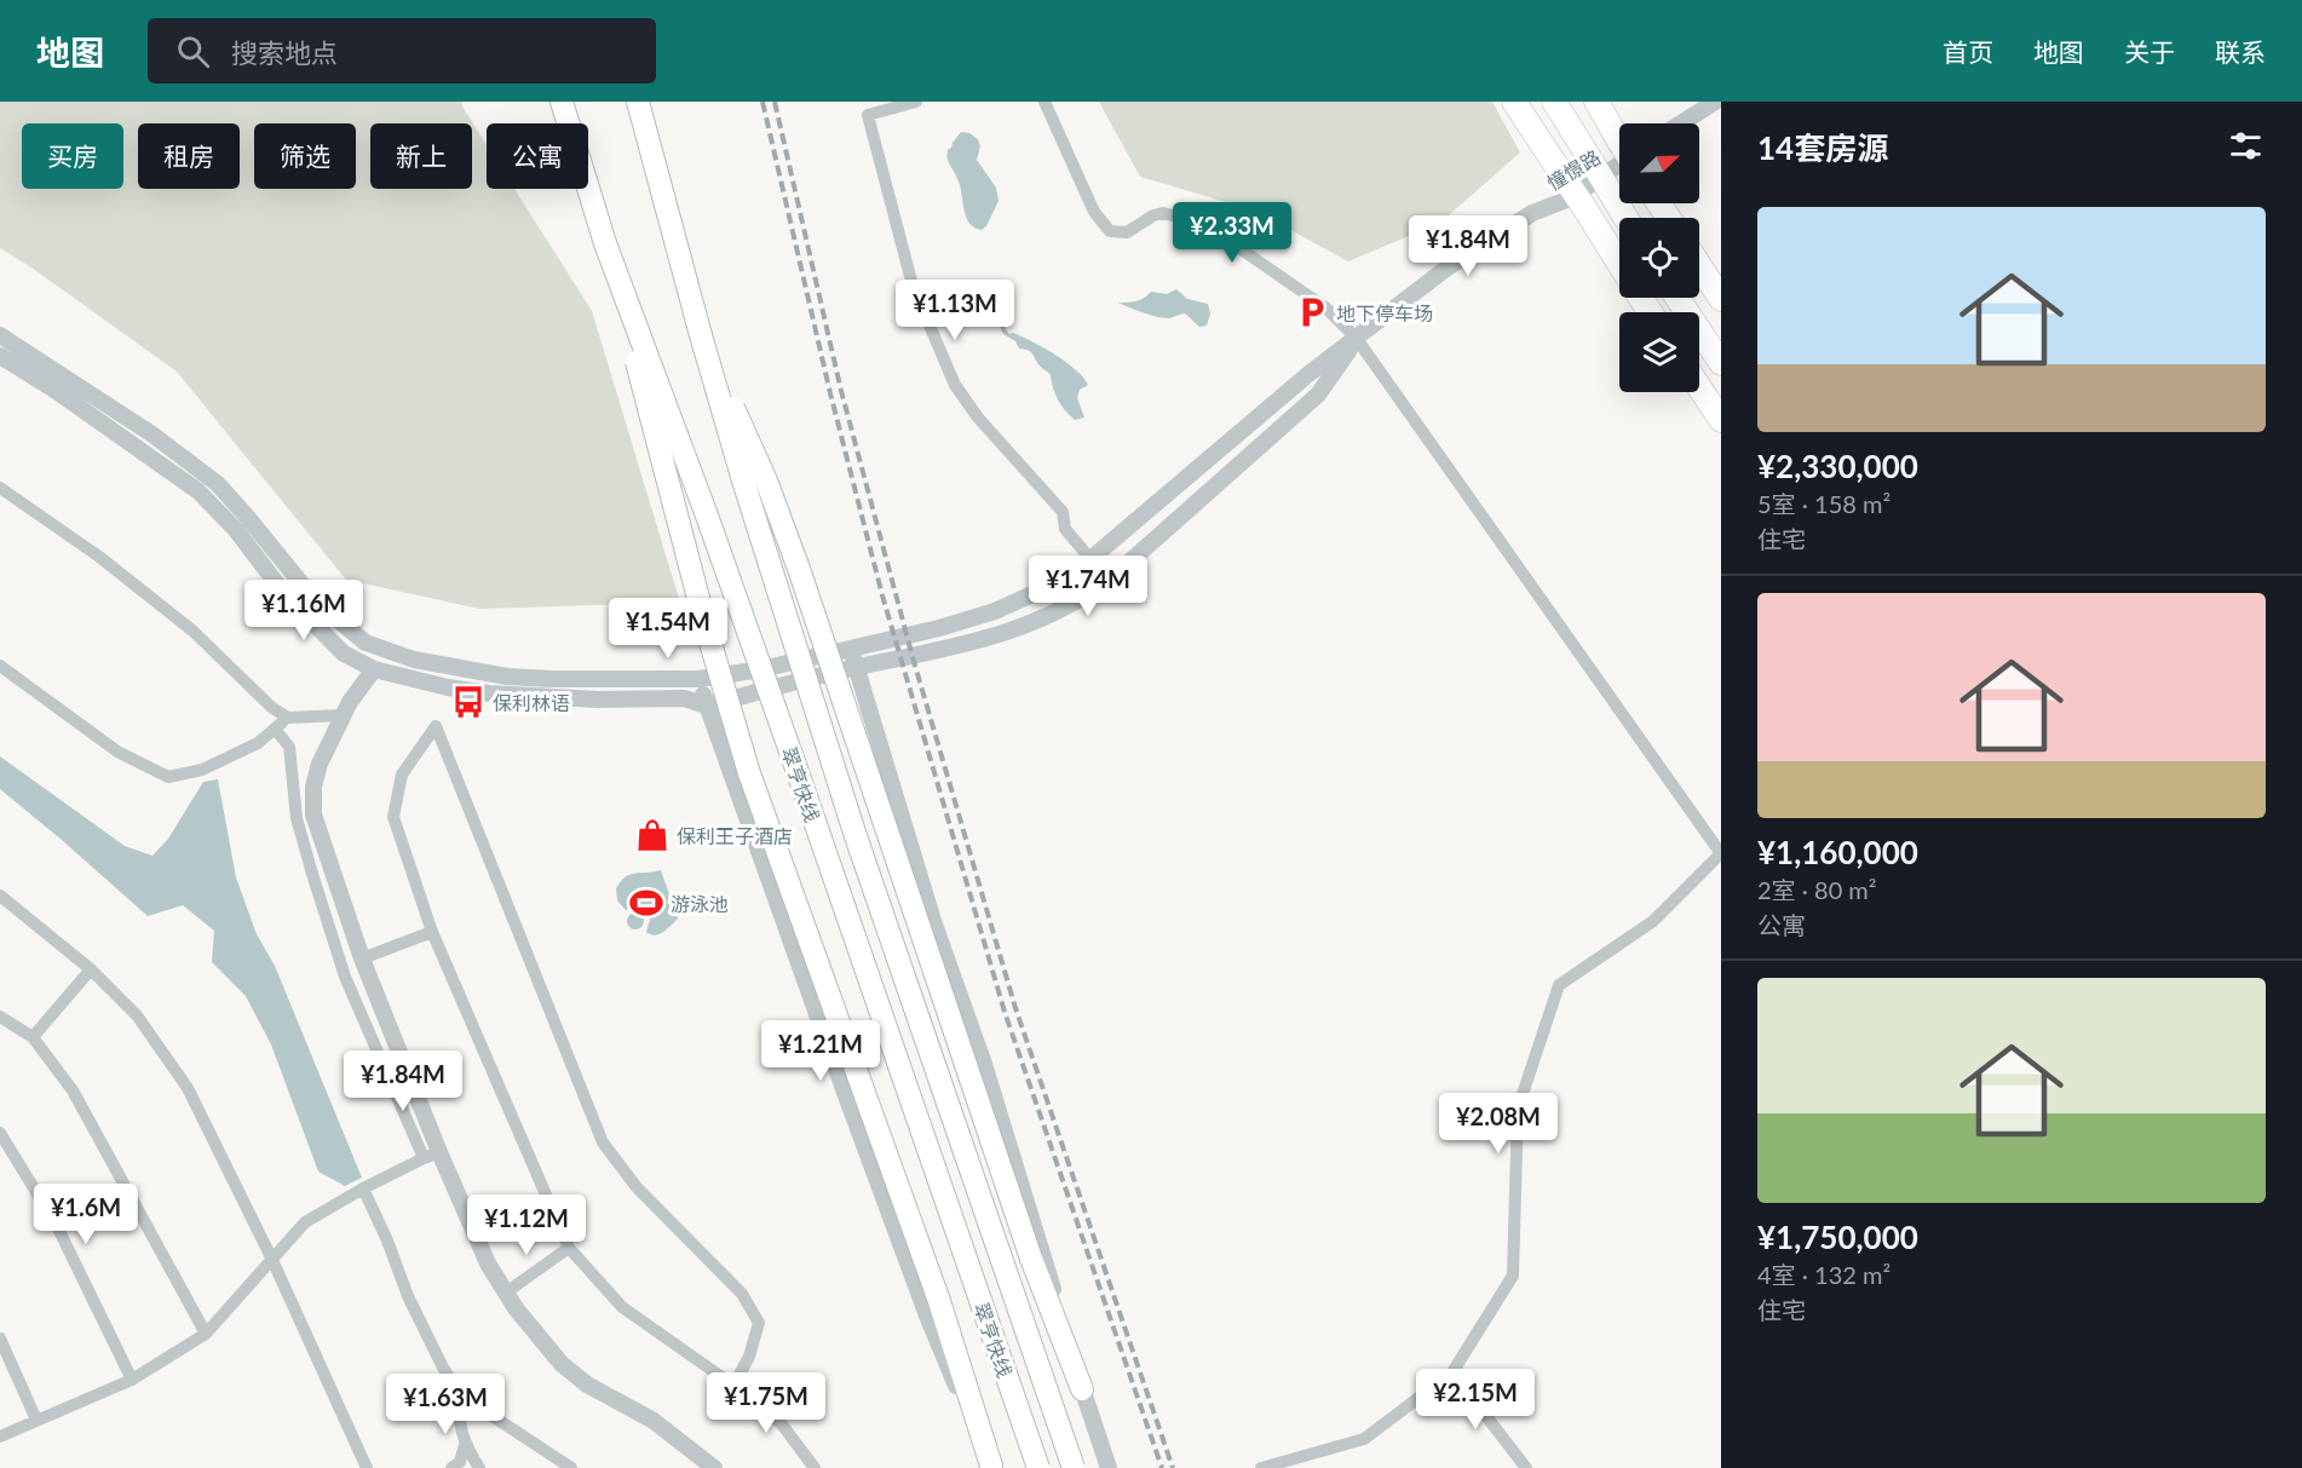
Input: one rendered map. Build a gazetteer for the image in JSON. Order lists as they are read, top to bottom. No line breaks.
{"streets":{"highway":["翠亨快线"],"street":["憧憬路"]},"places":{"parking":["地下停车场"],"bus stop":["保利林语"],"shop":["保利王子酒店"],"sports":["游泳池"]},"north":"top right","page":{"header":"地图","search":"搜索地点","nav":["首页","地图","关于","联系"],"heading":"14套房源","chip":["买房","租房","筛选","新上","公寓"],"list":[{"name":"¥2,330,000","note":"5室 · 158 m² · 住宅"},{"name":"¥1,160,000","note":"2室 · 80 m² · 公寓"},{"name":"¥1,750,000","note":"4室 · 132 m² · 住宅"}],"price":["¥2.33M","¥1.84M","¥1.13M","¥1.74M","¥1.16M","¥1.54M","¥1.21M","¥1.84M","¥2.08M","¥1.6M","¥1.12M","¥2.15M","¥1.75M","¥1.63M"]}}
